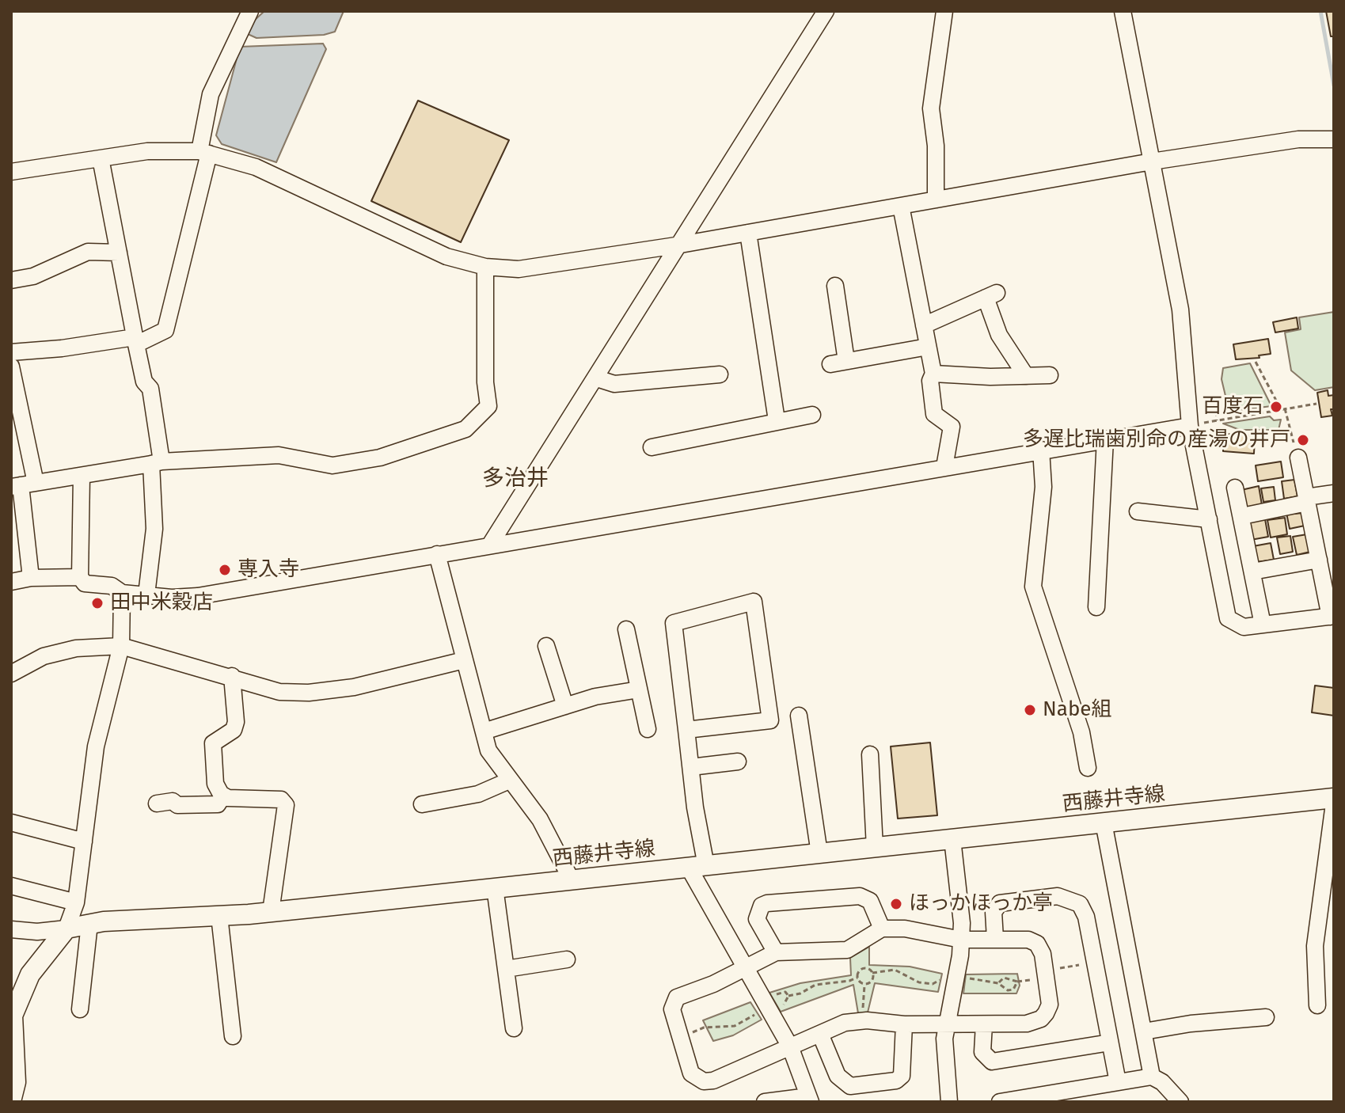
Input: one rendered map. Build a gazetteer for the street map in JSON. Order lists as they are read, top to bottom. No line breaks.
{"streets":{"main road":["西藤井寺線"]},"districts":["多治井"],"places":["百度石","多遅比瑞歯別命の産湯の井戸","専入寺","田中米穀店","Nabe組","ほっかほっか亭"]}
